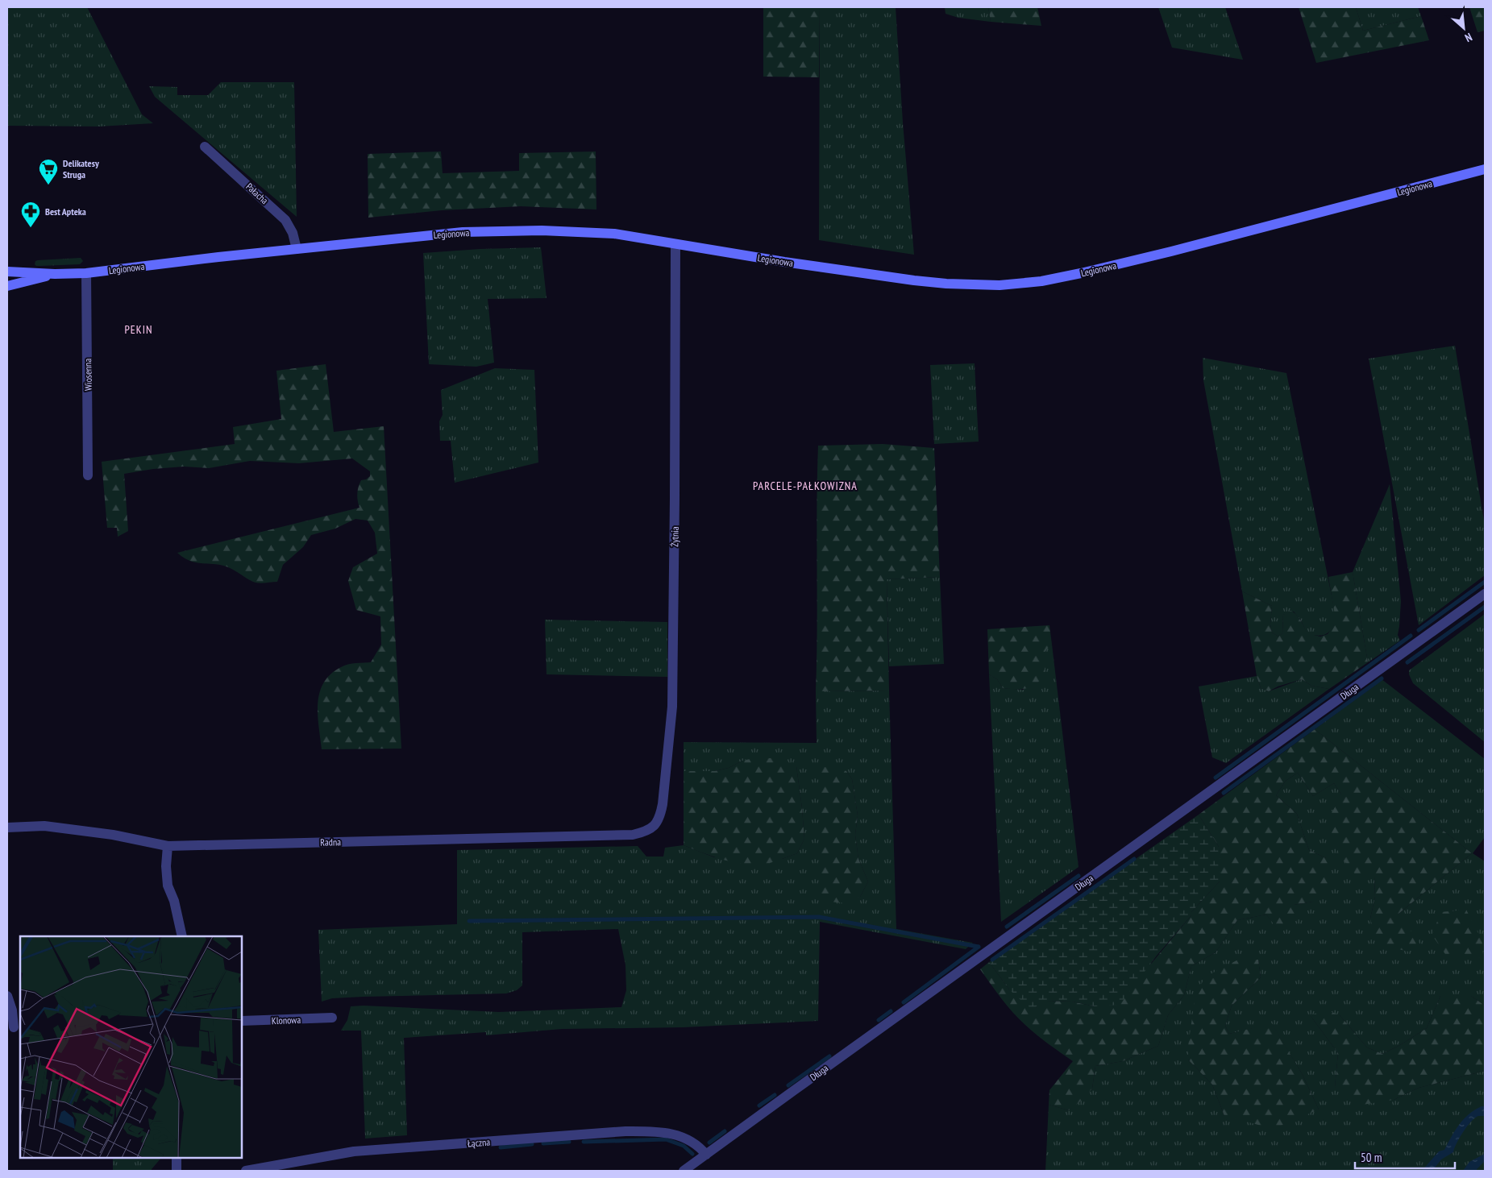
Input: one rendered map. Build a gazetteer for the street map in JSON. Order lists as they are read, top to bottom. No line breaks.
{"streets":{"main road":["Legionowa"],"street":["Pałacha","Wiosenna","Żytnia","Długa","Radna","Klonowa","Łączna"]},"crossings":[["Legionowa","Pałacha"],["Legionowa","Wiosenna"],["Legionowa","Żytnia"],["Żytnia","Radna"],["Długa","Łączna"]],"districts":["PEKIN","PARCELE-PAŁKOWIZNA"],"places":{"supermarket":["Delikatesy Struga"],"pharmacy":["Best Apteka"]},"scale_bar":"50 m","north":"bottom right"}
